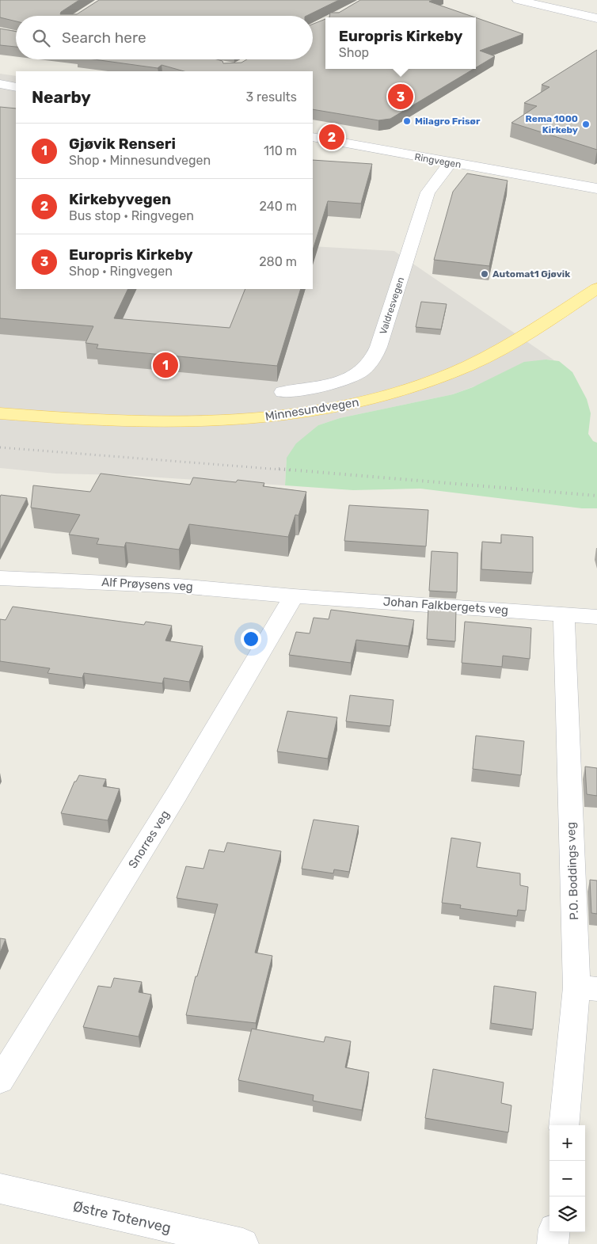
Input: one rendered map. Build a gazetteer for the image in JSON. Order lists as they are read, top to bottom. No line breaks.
{"streets":{"main road":["Minnesundvegen"],"street":["Ringvegen","Valdresvegen","Alf Prøysens veg","Johan Falkbergets veg","Snorres veg","P.O. Boddings veg","Østre Totenveg"]},"crossings":[["Ringvegen","Valdresvegen"],["Alf Prøysens veg","Johan Falkbergets veg"],["Alf Prøysens veg","Snorres veg"],["Johan Falkbergets veg","Snorres veg"],["Johan Falkbergets veg","P.O. Boddings veg"]],"places":["Milagro Frisør","Rema 1000 Kirkeby","Automat1 Gjøvik"],"page":{"search":"Search here","popup":["Europris Kirkeby","Shop"],"heading":["Nearby","3 results"],"pins":["3","2","1"],"list":[{"mark":"1","name":"Gjøvik Renseri","note":"Shop · Minnesundvegen","value":"110 m"},{"mark":"2","name":"Kirkebyvegen","note":"Bus stop · Ringvegen","value":"240 m"},{"mark":"3","name":"Europris Kirkeby","note":"Shop · Ringvegen","value":"280 m"}],"map_buttons":["+","−"]}}
